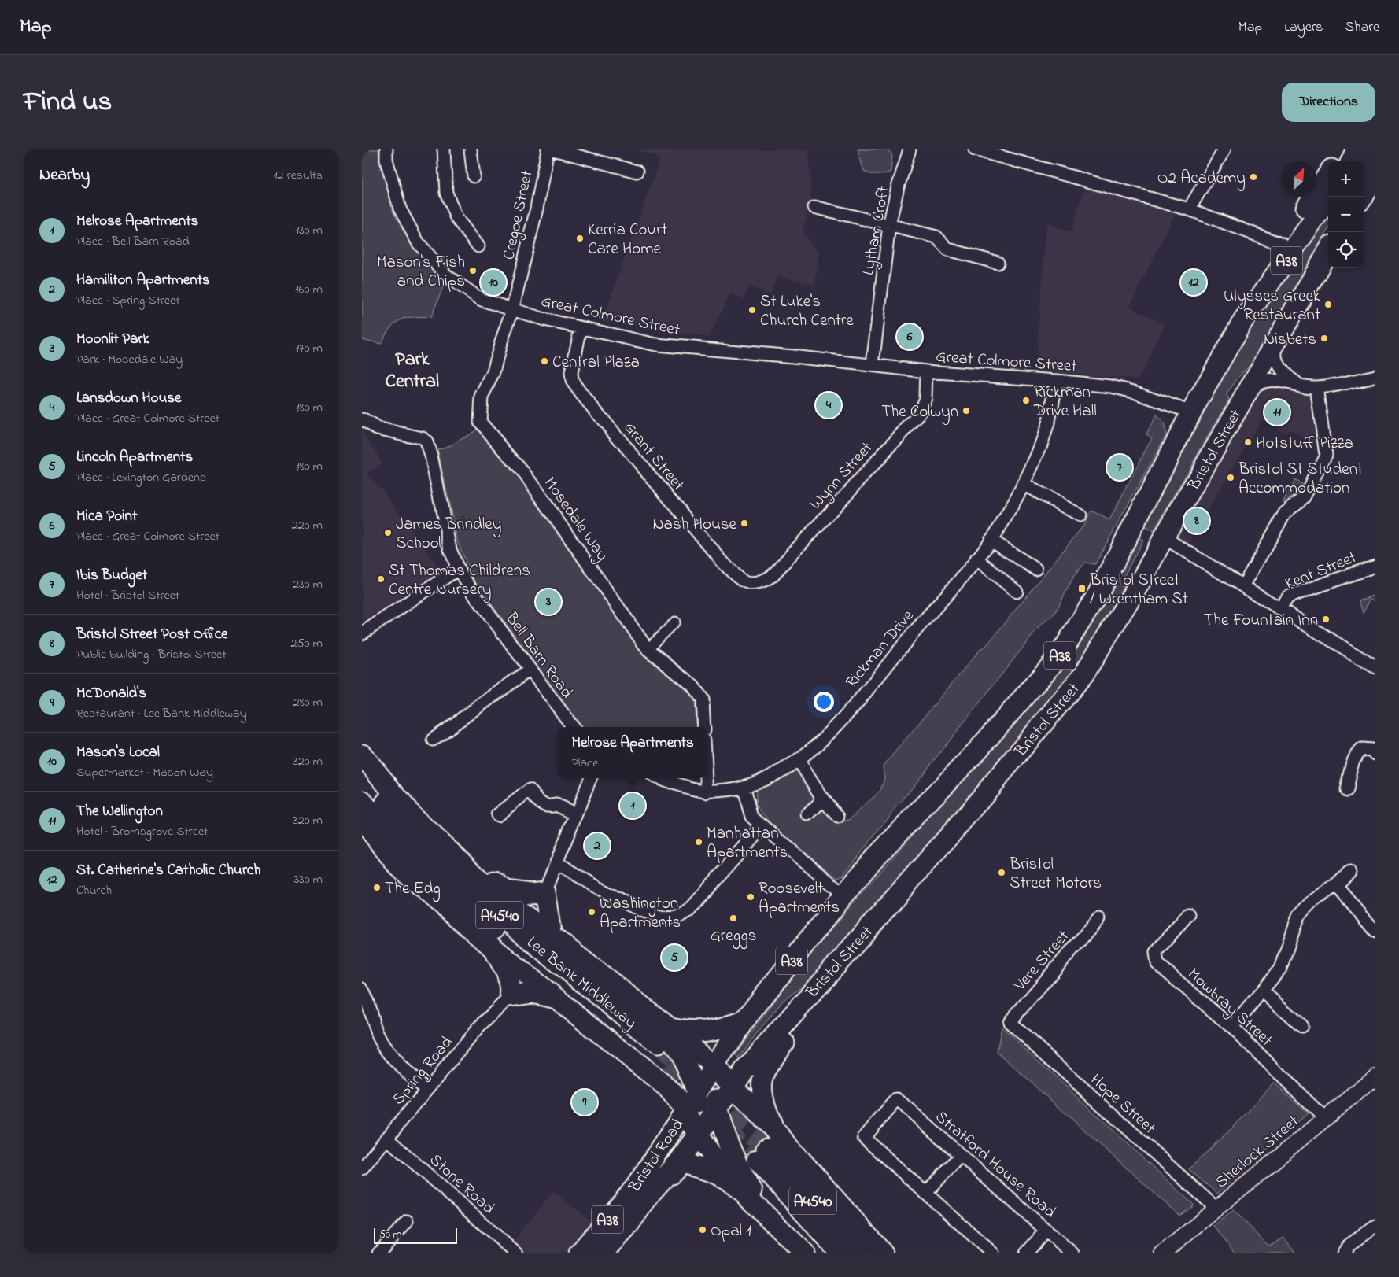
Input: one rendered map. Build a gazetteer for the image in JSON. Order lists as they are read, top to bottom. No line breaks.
{"streets":{"highway":["A38","Bristol Street","A4540","Lee Bank Middleway","Bristol Road"],"street":["Cregoe Street","Lytham Croft","Great Colmore Street","Grant Street","Wynn Street","Mosedale Way","Kent Street","Rickman Drive","Bell Barn Road","Vere Street","Mowbray Street","Spring Road","Hope Street","Sherlock Street","Stratford House Road","Stone Road"]},"crossings":[["Cregoe Street","Great Colmore Street"],["Cregoe Street","Mosedale Way"],["Lytham Croft","Great Colmore Street"],["A38","Bristol Street"],["A38","Bristol Road"],["Great Colmore Street","Bristol Street"],["Great Colmore Street","Grant Street"],["Great Colmore Street","Wynn Street"],["Great Colmore Street","Mosedale Way"],["Great Colmore Street","Rickman Drive"],["Grant Street","Wynn Street"],["Vere Street","Hope Street"],["Mowbray Street","Sherlock Street"],["Spring Road","Stone Road"],["Hope Street","Sherlock Street"]],"districts":["Park Central"],"places":{"other":["O2 Academy","Kerria Court Care Home","Mason's Fish and Chips","Ulysses Greek Restaurant","St Luke's Church Centre","Nisbets","Central Plaza","Rickman Drive Hall","The Colwyn","Hotstuff Pizza","Bristol St Student Accommodation","Nash House","James Brindley School","St Thomas Childrens Centre Nursery","The Fountain Inn","Manhattan Apartments","Bristol Street Motors","The Edg","Roosevelt Apartments","Washington Apartments","Greggs","Opal 1"],"transit":["Bristol Street / Wrentham St"]},"scale_bar":"50 m","north":"top right","page":{"header":"Map","nav":["Map","Layers","Share"],"title":"Find us","buttons":"Directions","heading":["Nearby","12 results"],"map_buttons":["+","−"],"list":[{"mark":"1","name":"Melrose Apartments","note":"Place · Bell Barn Road","value":"130 m"},{"mark":"2","name":"Hamiliton Apartments","note":"Place · Spring Street","value":"160 m"},{"mark":"3","name":"Moonlit Park","note":"Park · Mosedale Way","value":"170 m"},{"mark":"4","name":"Lansdown House","note":"Place · Great Colmore Street","value":"180 m"},{"mark":"5","name":"Lincoln Apartments","note":"Place · Lexington Gardens","value":"180 m"},{"mark":"6","name":"Mica Point","note":"Place · Great Colmore Street","value":"220 m"},{"mark":"7","name":"Ibis Budget","note":"Hotel · Bristol Street","value":"230 m"},{"mark":"8","name":"Bristol Street Post Office","note":"Public building · Bristol Street","value":"250 m"},{"mark":"9","name":"McDonald's","note":"Restaurant · Lee Bank Middleway","value":"280 m"},{"mark":"10","name":"Mason's Local","note":"Supermarket · Mason Way","value":"320 m"},{"mark":"11","name":"The Wellington","note":"Hotel · Bromsgrove Street","value":"320 m"},{"mark":"12","name":"St. Catherine's Catholic Church","note":"Church","value":"330 m"}],"pins":["10","12","6","4","11","7","8","3","1","2","5","9"],"popup":["Melrose Apartments","Place"],"scale":"50 m"}}
